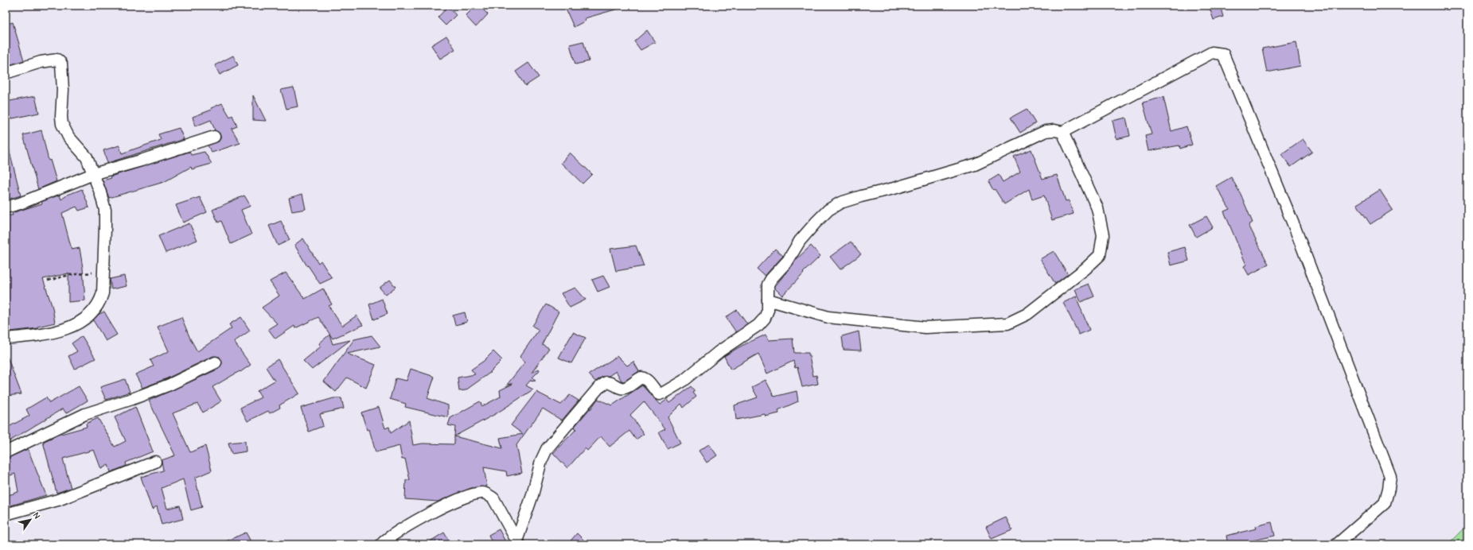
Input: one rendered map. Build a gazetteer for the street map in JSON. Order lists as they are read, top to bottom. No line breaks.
{"north":"top right"}
